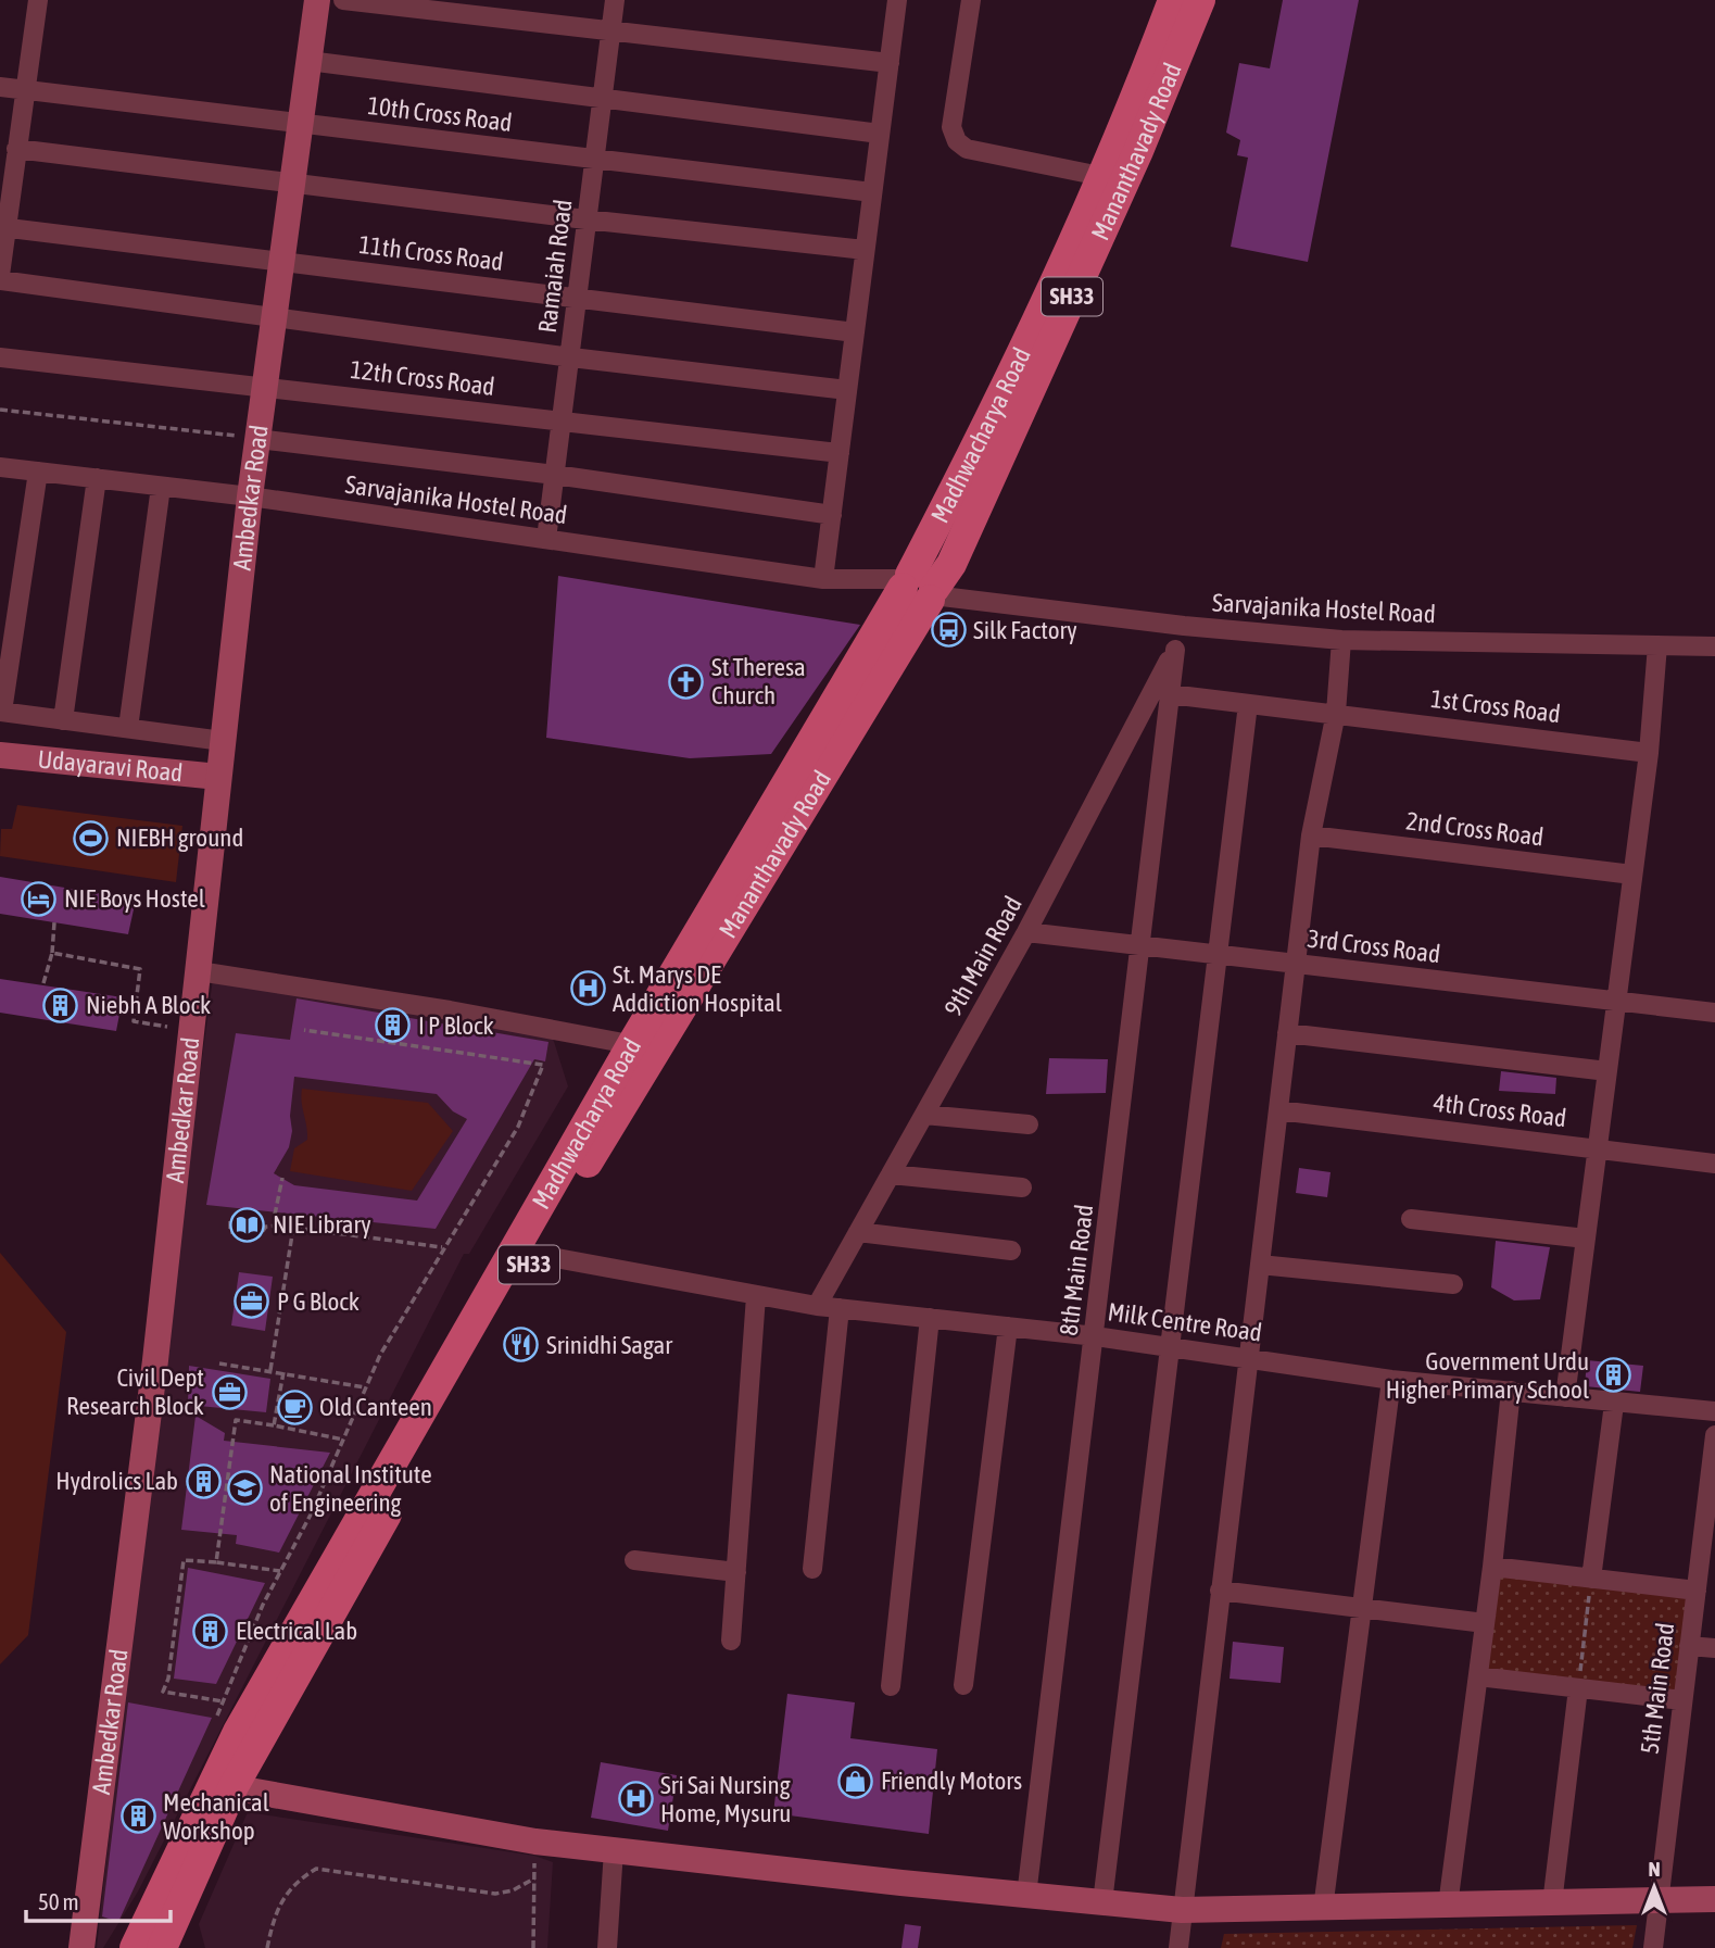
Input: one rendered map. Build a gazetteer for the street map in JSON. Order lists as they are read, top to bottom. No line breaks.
{"streets":{"main road":["Mananthavady Road","SH33","Madhwacharya Road"],"street":["10th Cross Road","11th Cross Road","Ramaiah Road","12th Cross Road","Ambedkar Road","Sarvajanika Hostel Road","1st Cross Road","Udayaravi Road","2nd Cross Road","3rd Cross Road","9th Main Road","4th Cross Road","8th Main Road","Milk Centre Road","5th Main Road"]},"crossings":[["10th Cross Road","Ramaiah Road"],["10th Cross Road","Ambedkar Road"],["Mananthavady Road","Madhwacharya Road"],["Mananthavady Road","Sarvajanika Hostel Road"],["Mananthavady Road","Milk Centre Road"],["11th Cross Road","Ramaiah Road"],["11th Cross Road","Ambedkar Road"],["Ramaiah Road","12th Cross Road"],["Ramaiah Road","Sarvajanika Hostel Road"],["12th Cross Road","Ambedkar Road"],["Madhwacharya Road","Sarvajanika Hostel Road"],["Ambedkar Road","Sarvajanika Hostel Road"],["Ambedkar Road","Udayaravi Road"],["Sarvajanika Hostel Road","9th Main Road"],["1st Cross Road","8th Main Road"],["3rd Cross Road","9th Main Road"],["3rd Cross Road","8th Main Road"],["9th Main Road","8th Main Road"],["9th Main Road","Milk Centre Road"],["8th Main Road","Milk Centre Road"]],"places":{"bus stop":["Silk Factory"],"church":["St Theresa Church"],"sports":["NIEBH ground"],"hotel":["NIE Boys Hostel"],"hospital":["St. Marys DE Addiction Hospital","Sri Sai Nursing Home, Mysuru"],"building":["Niebh A Block","I P Block","Government Urdu Higher Primary School","Hydrolics Lab","Electrical Lab","Mechanical Workshop"],"library":["NIE Library"],"office":["P G Block","Civil Dept Research Block"],"restaurant":["Srinidhi Sagar"],"cafe":["Old Canteen"],"school or university":["National Institute of Engineering"],"shop":["Friendly Motors"]},"scale_bar":"50 m","north":"top"}
